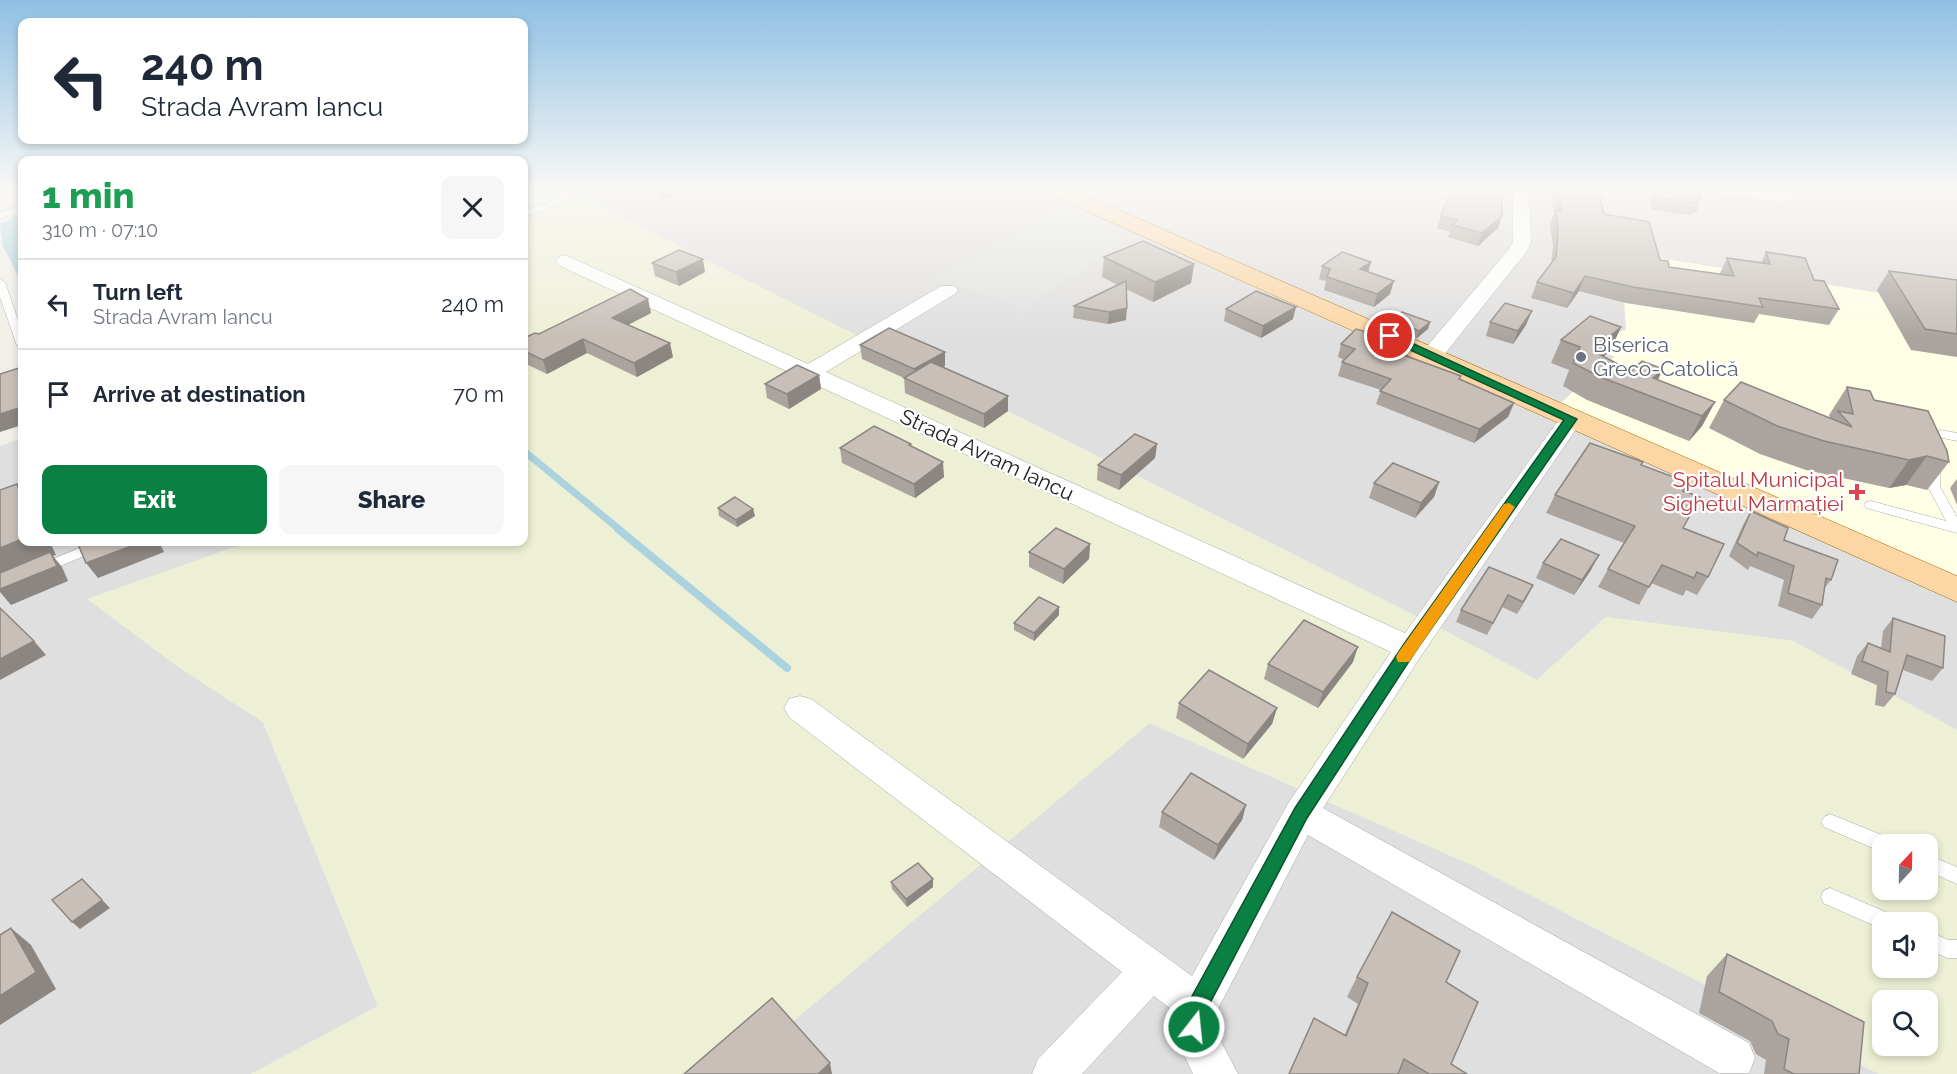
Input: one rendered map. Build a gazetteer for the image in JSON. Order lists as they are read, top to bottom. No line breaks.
{"streets":{"street":["Strada Avram Iancu"]},"places":{"other":["Biserica Greco-Catolică"],"health":["Spitalul Municipal Sighetul Marmației"]},"north":"top","page":{"turn":["240 m","Strada Avram Iancu"],"heading":["1 min","310 m · 07:10"],"list":[{"name":"Turn left","note":"Strada Avram Iancu","value":"240 m"},{"name":"Arrive at destination","value":"70 m"}],"buttons":["Exit","Share"]}}
